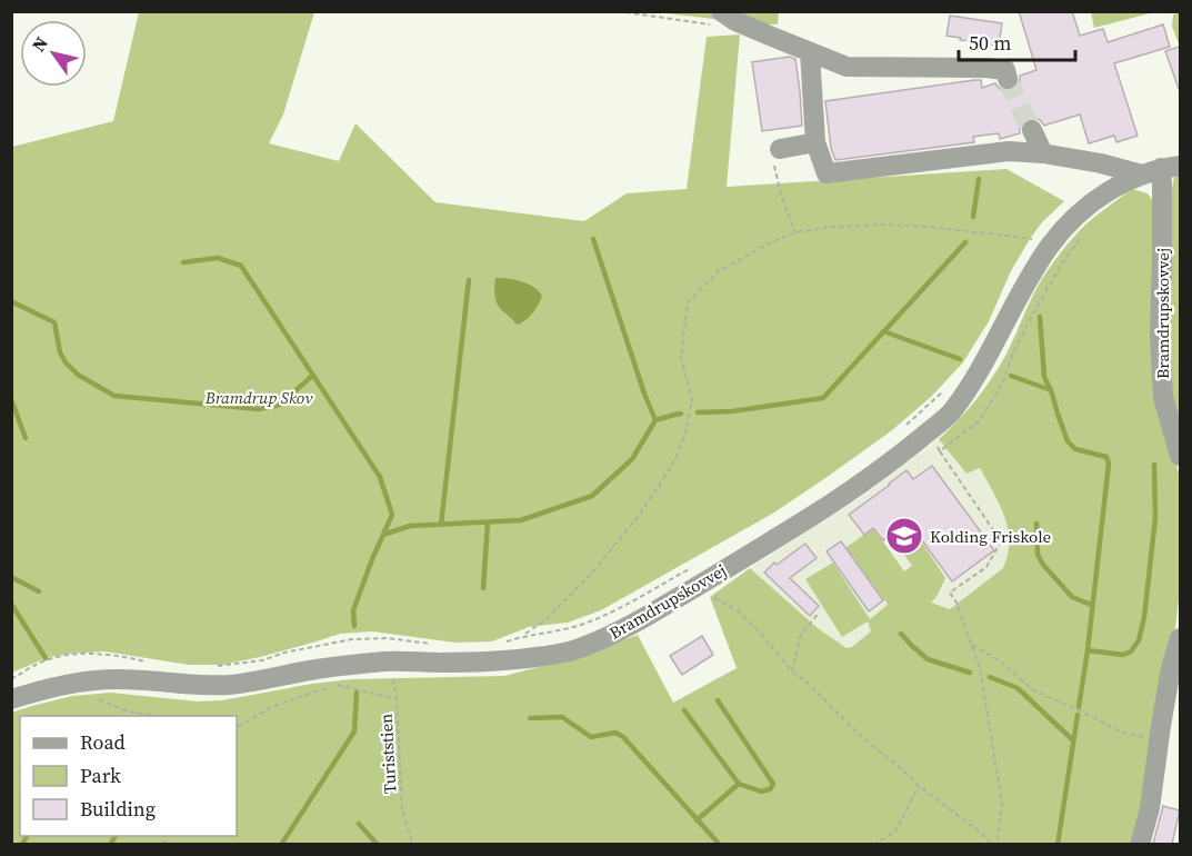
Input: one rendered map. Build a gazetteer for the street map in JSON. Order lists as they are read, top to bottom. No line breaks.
{"streets":{"street":["Bramdrupskovvej"],"path":["Turiststien"]},"crossings":[["Bramdrupskovvej","Turiststien"]],"parks":["Bramdrup Skov"],"places":{"school or university":["Kolding Friskole"]},"legend":["Road","Park","Building"],"scale_bar":"50 m","north":"top left"}
